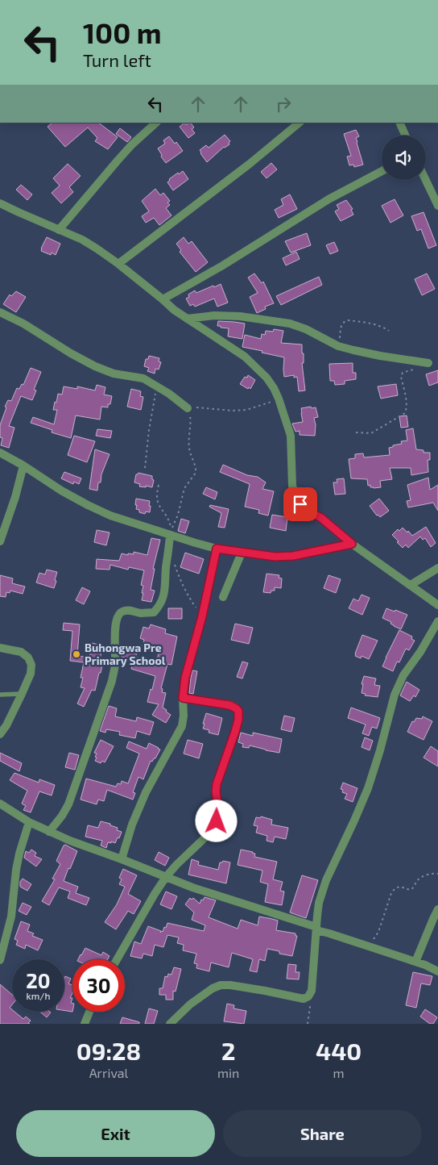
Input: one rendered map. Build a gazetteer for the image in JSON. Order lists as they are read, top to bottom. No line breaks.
{"places":["Buhongwa Pre Primary School"],"page":{"turn":["100 m","Turn left"],"speed":"20 km/h","limit":"30","eta":["09:28","Arrival","2","min","440","m"],"buttons":["Exit","Share"]}}
